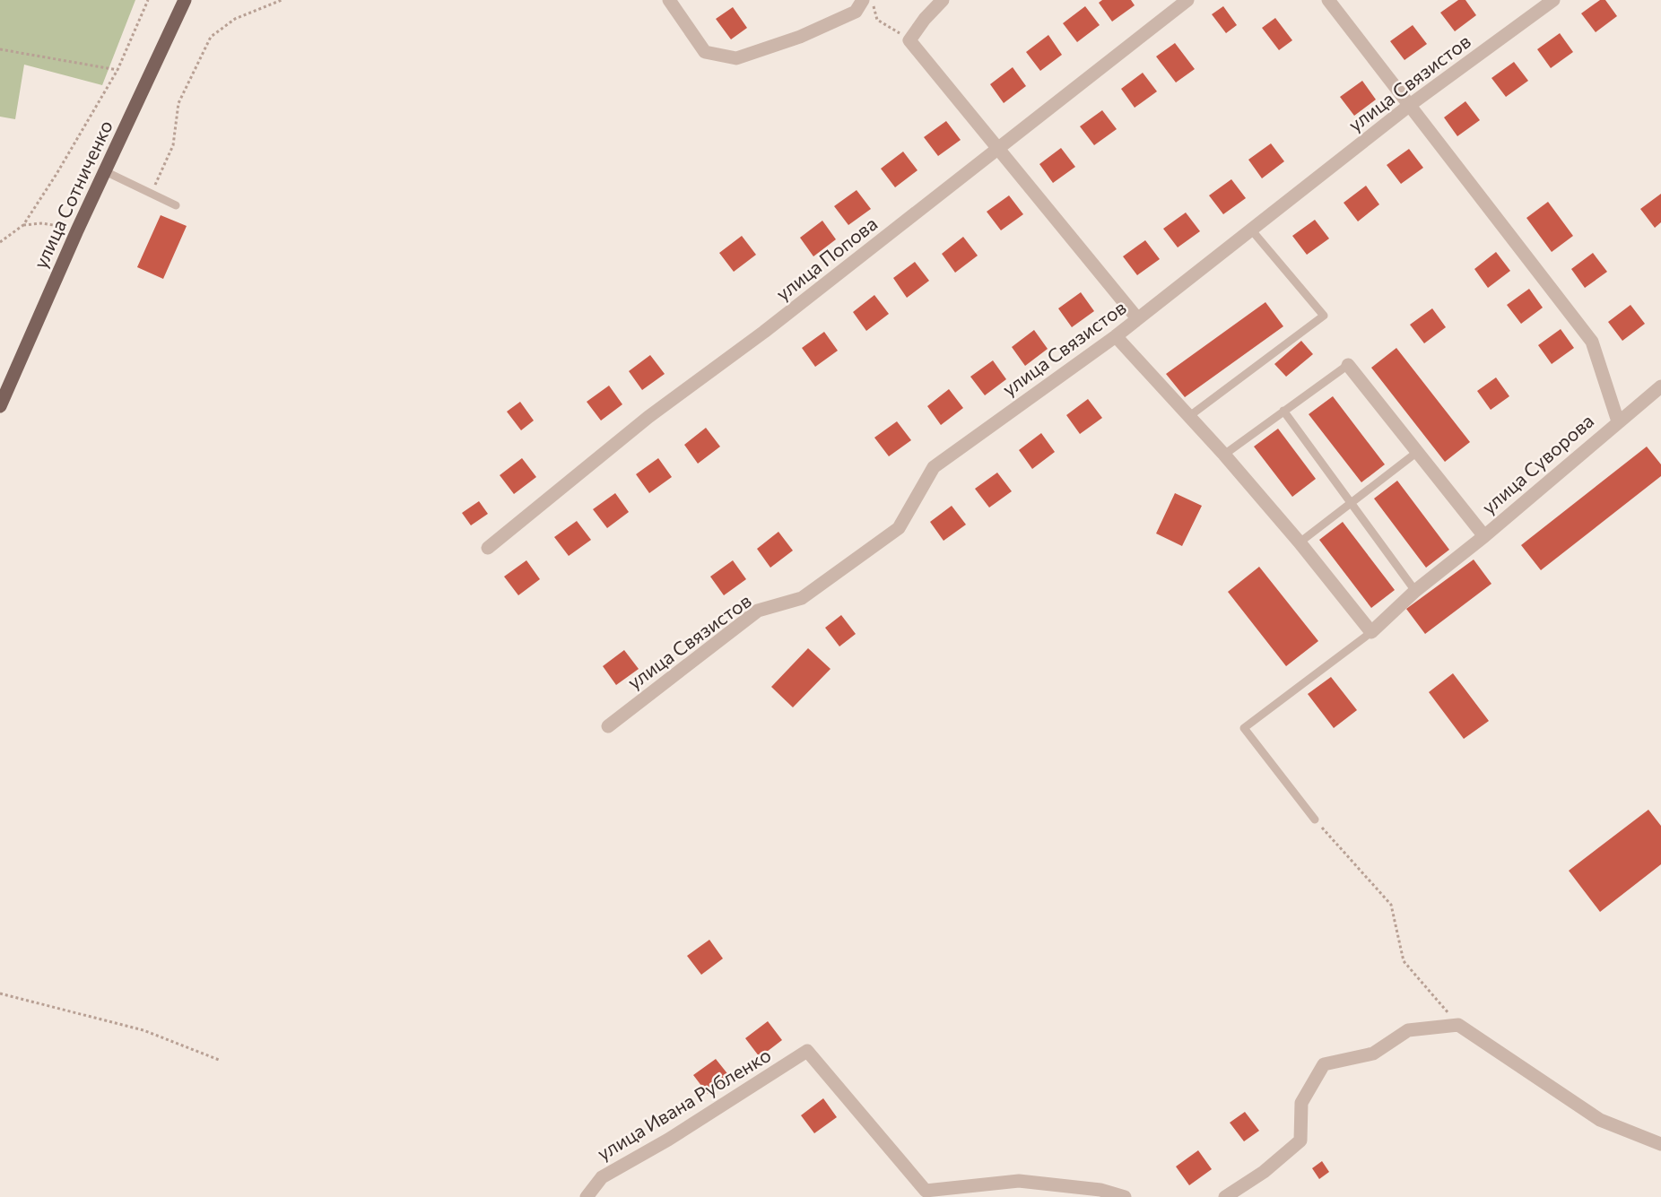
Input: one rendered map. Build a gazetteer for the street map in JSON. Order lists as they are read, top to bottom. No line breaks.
{"streets":{"main road":["улица Сотниченко"],"street":["улица Связистов","улица Попова","улица Суворова","улица Ивана Рубленко"]}}
